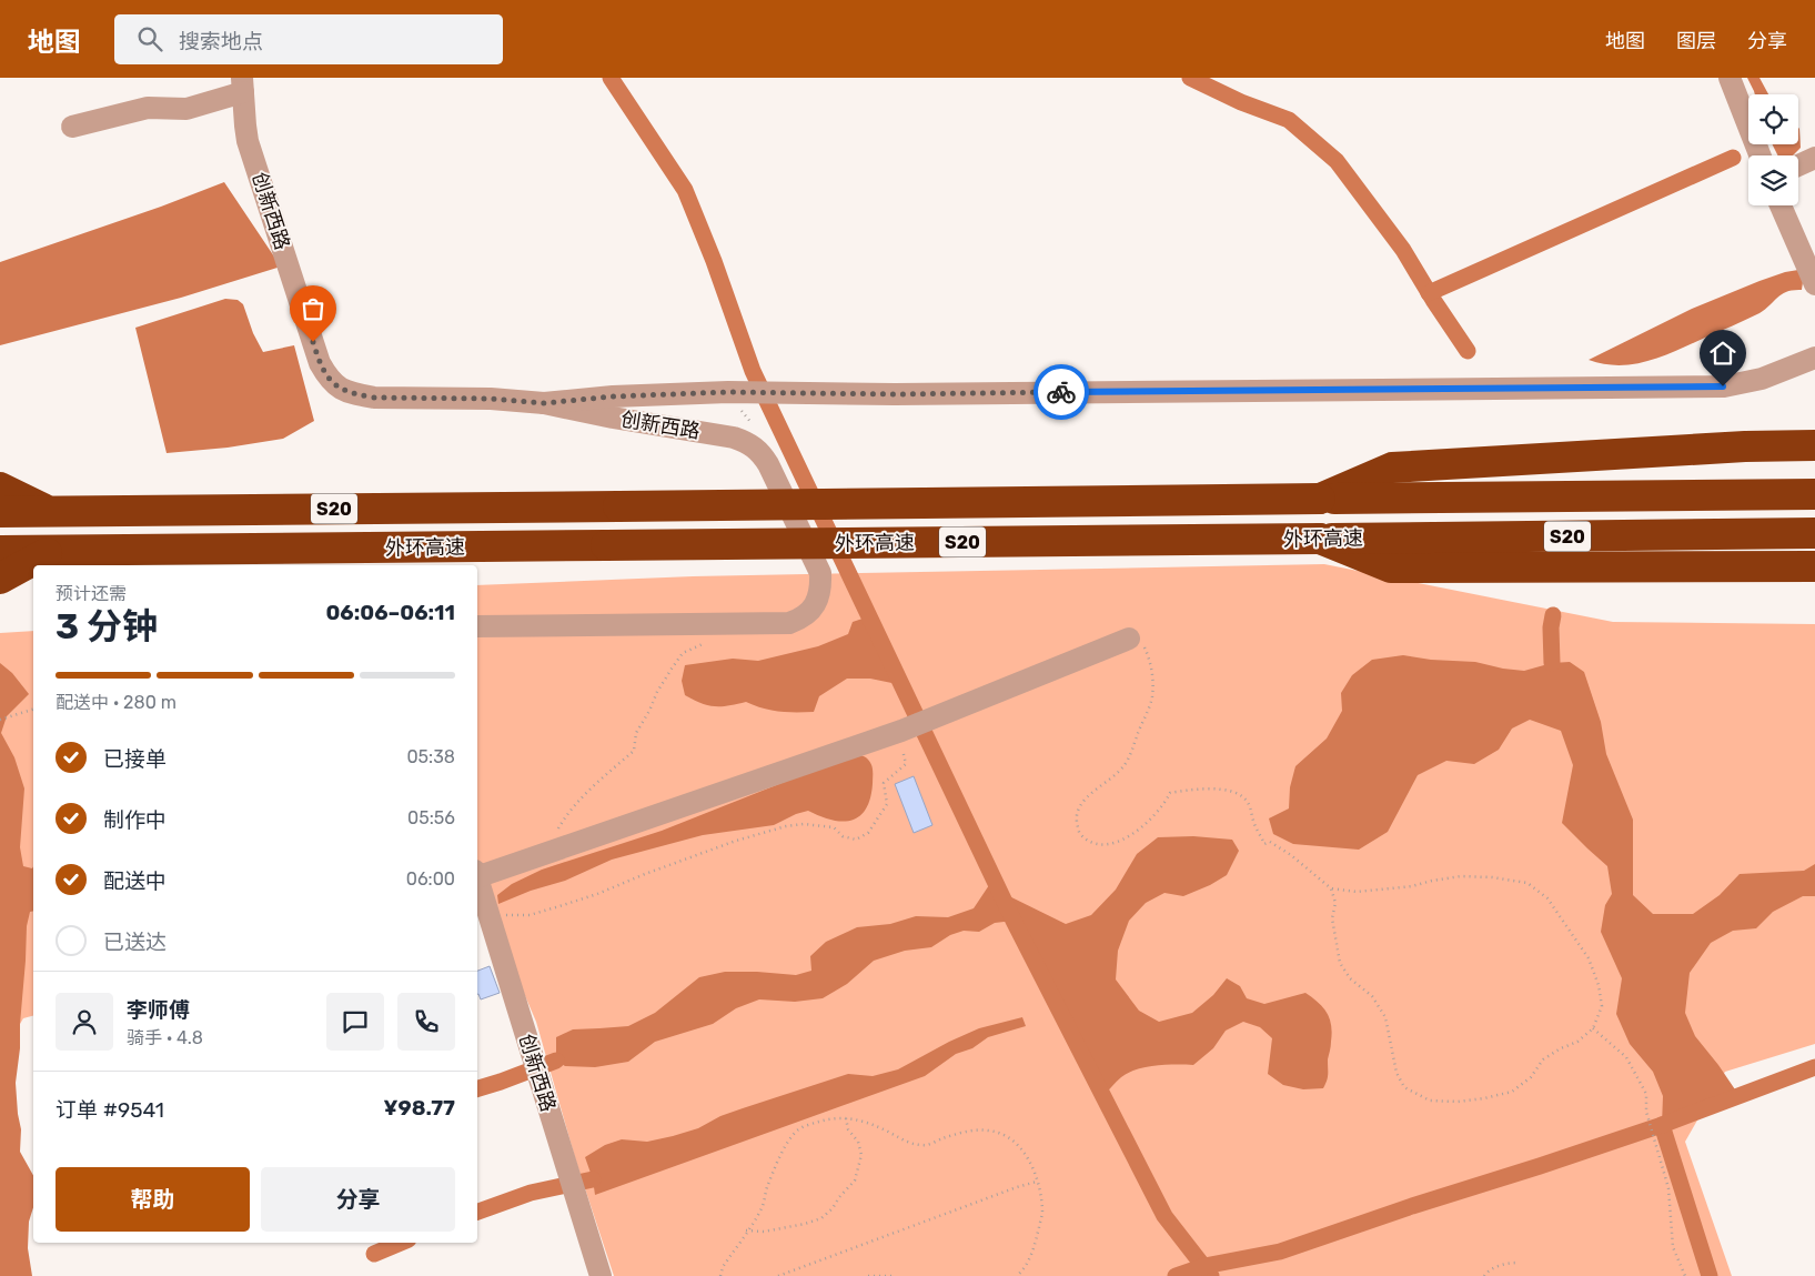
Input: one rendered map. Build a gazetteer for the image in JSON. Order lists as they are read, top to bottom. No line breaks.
{"streets":{"highway":["S20","外环高速"],"street":["创新西路"]},"page":{"header":"地图","search":"搜索地点","nav":["地图","图层","分享"],"heading":["3 分钟","预计还需","06:06–06:11"],"panel":["李师傅","骑手 · 4.8","订单 #9541","¥98.77"],"bar":"配送中 · 280 m","list":[["已接单","05:38"],["制作中","05:56"],["配送中","06:00"],"已送达"],"buttons":["帮助","分享"]}}
